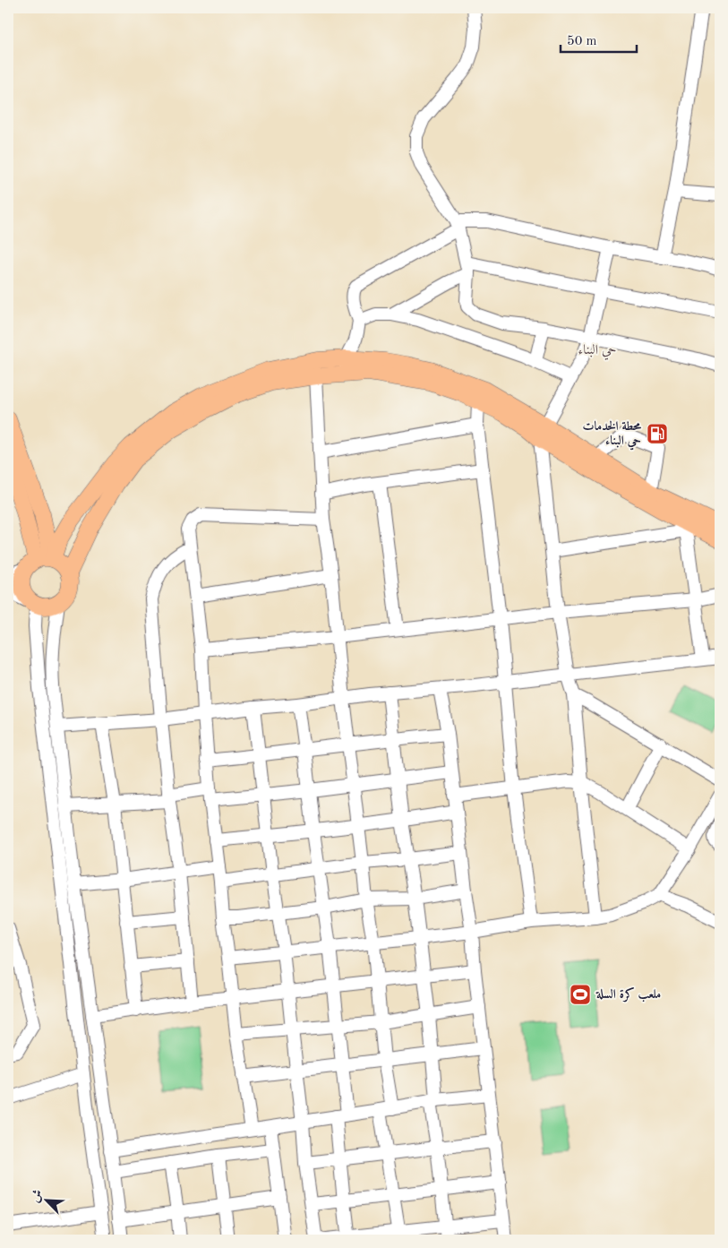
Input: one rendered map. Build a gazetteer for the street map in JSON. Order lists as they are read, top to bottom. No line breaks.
{"districts":["حي البناء"],"places":{"fuel station":["محطة الخدمات حي البناء"],"sports":["ملعب كرة السلة"]},"scale_bar":"50 m","north":"top left"}
